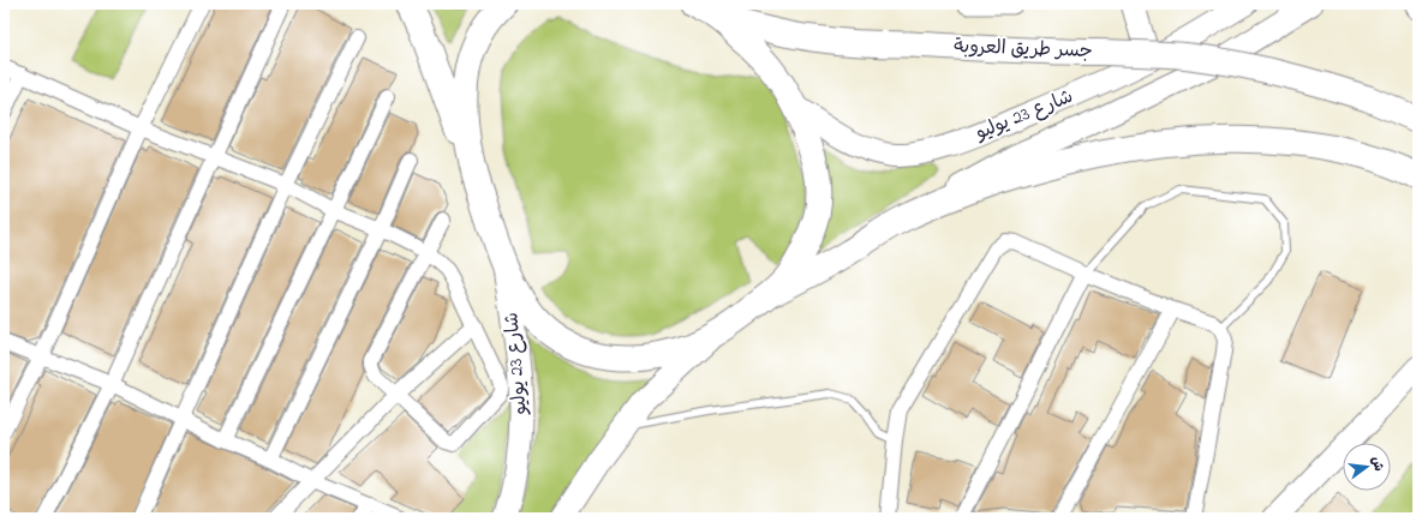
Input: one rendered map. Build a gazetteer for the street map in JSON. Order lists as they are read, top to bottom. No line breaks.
{"streets":{"highway":["جسر طريق العروبة"],"main road":["شارع 23 يوليو"]},"north":"right"}
